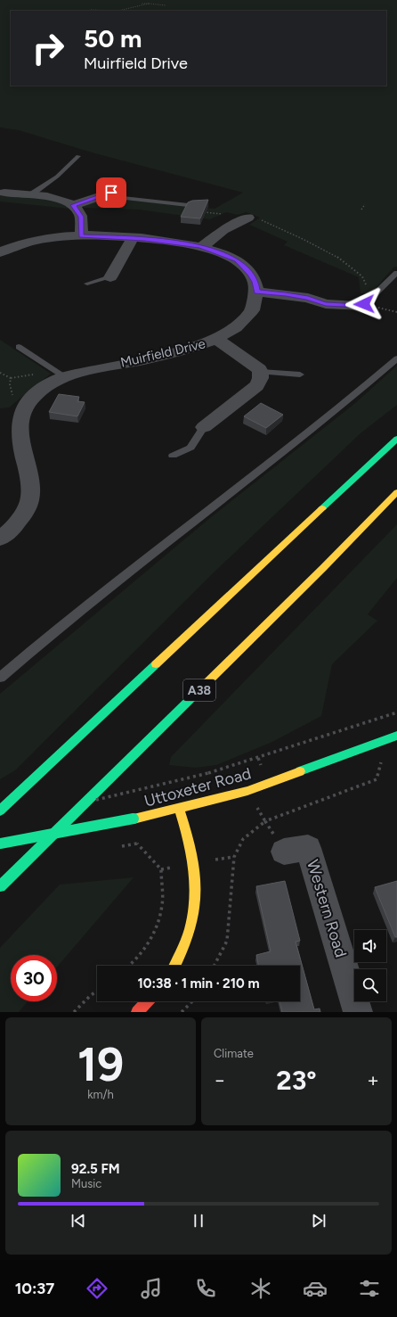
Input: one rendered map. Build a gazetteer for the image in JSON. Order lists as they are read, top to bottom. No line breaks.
{"streets":{"main road":["A38","Uttoxeter Road"],"street":["Muirfield Drive","Western Road"]},"page":{"turn":["50 m","Muirfield Drive"],"limit":"30","trip":"10:38 · 1 min · 210 m","tile":[["19","km/h"],"Climate"],"heat":["−","23°","+"],"song":["92.5 FM","Music"],"tabs":"10:37"}}
